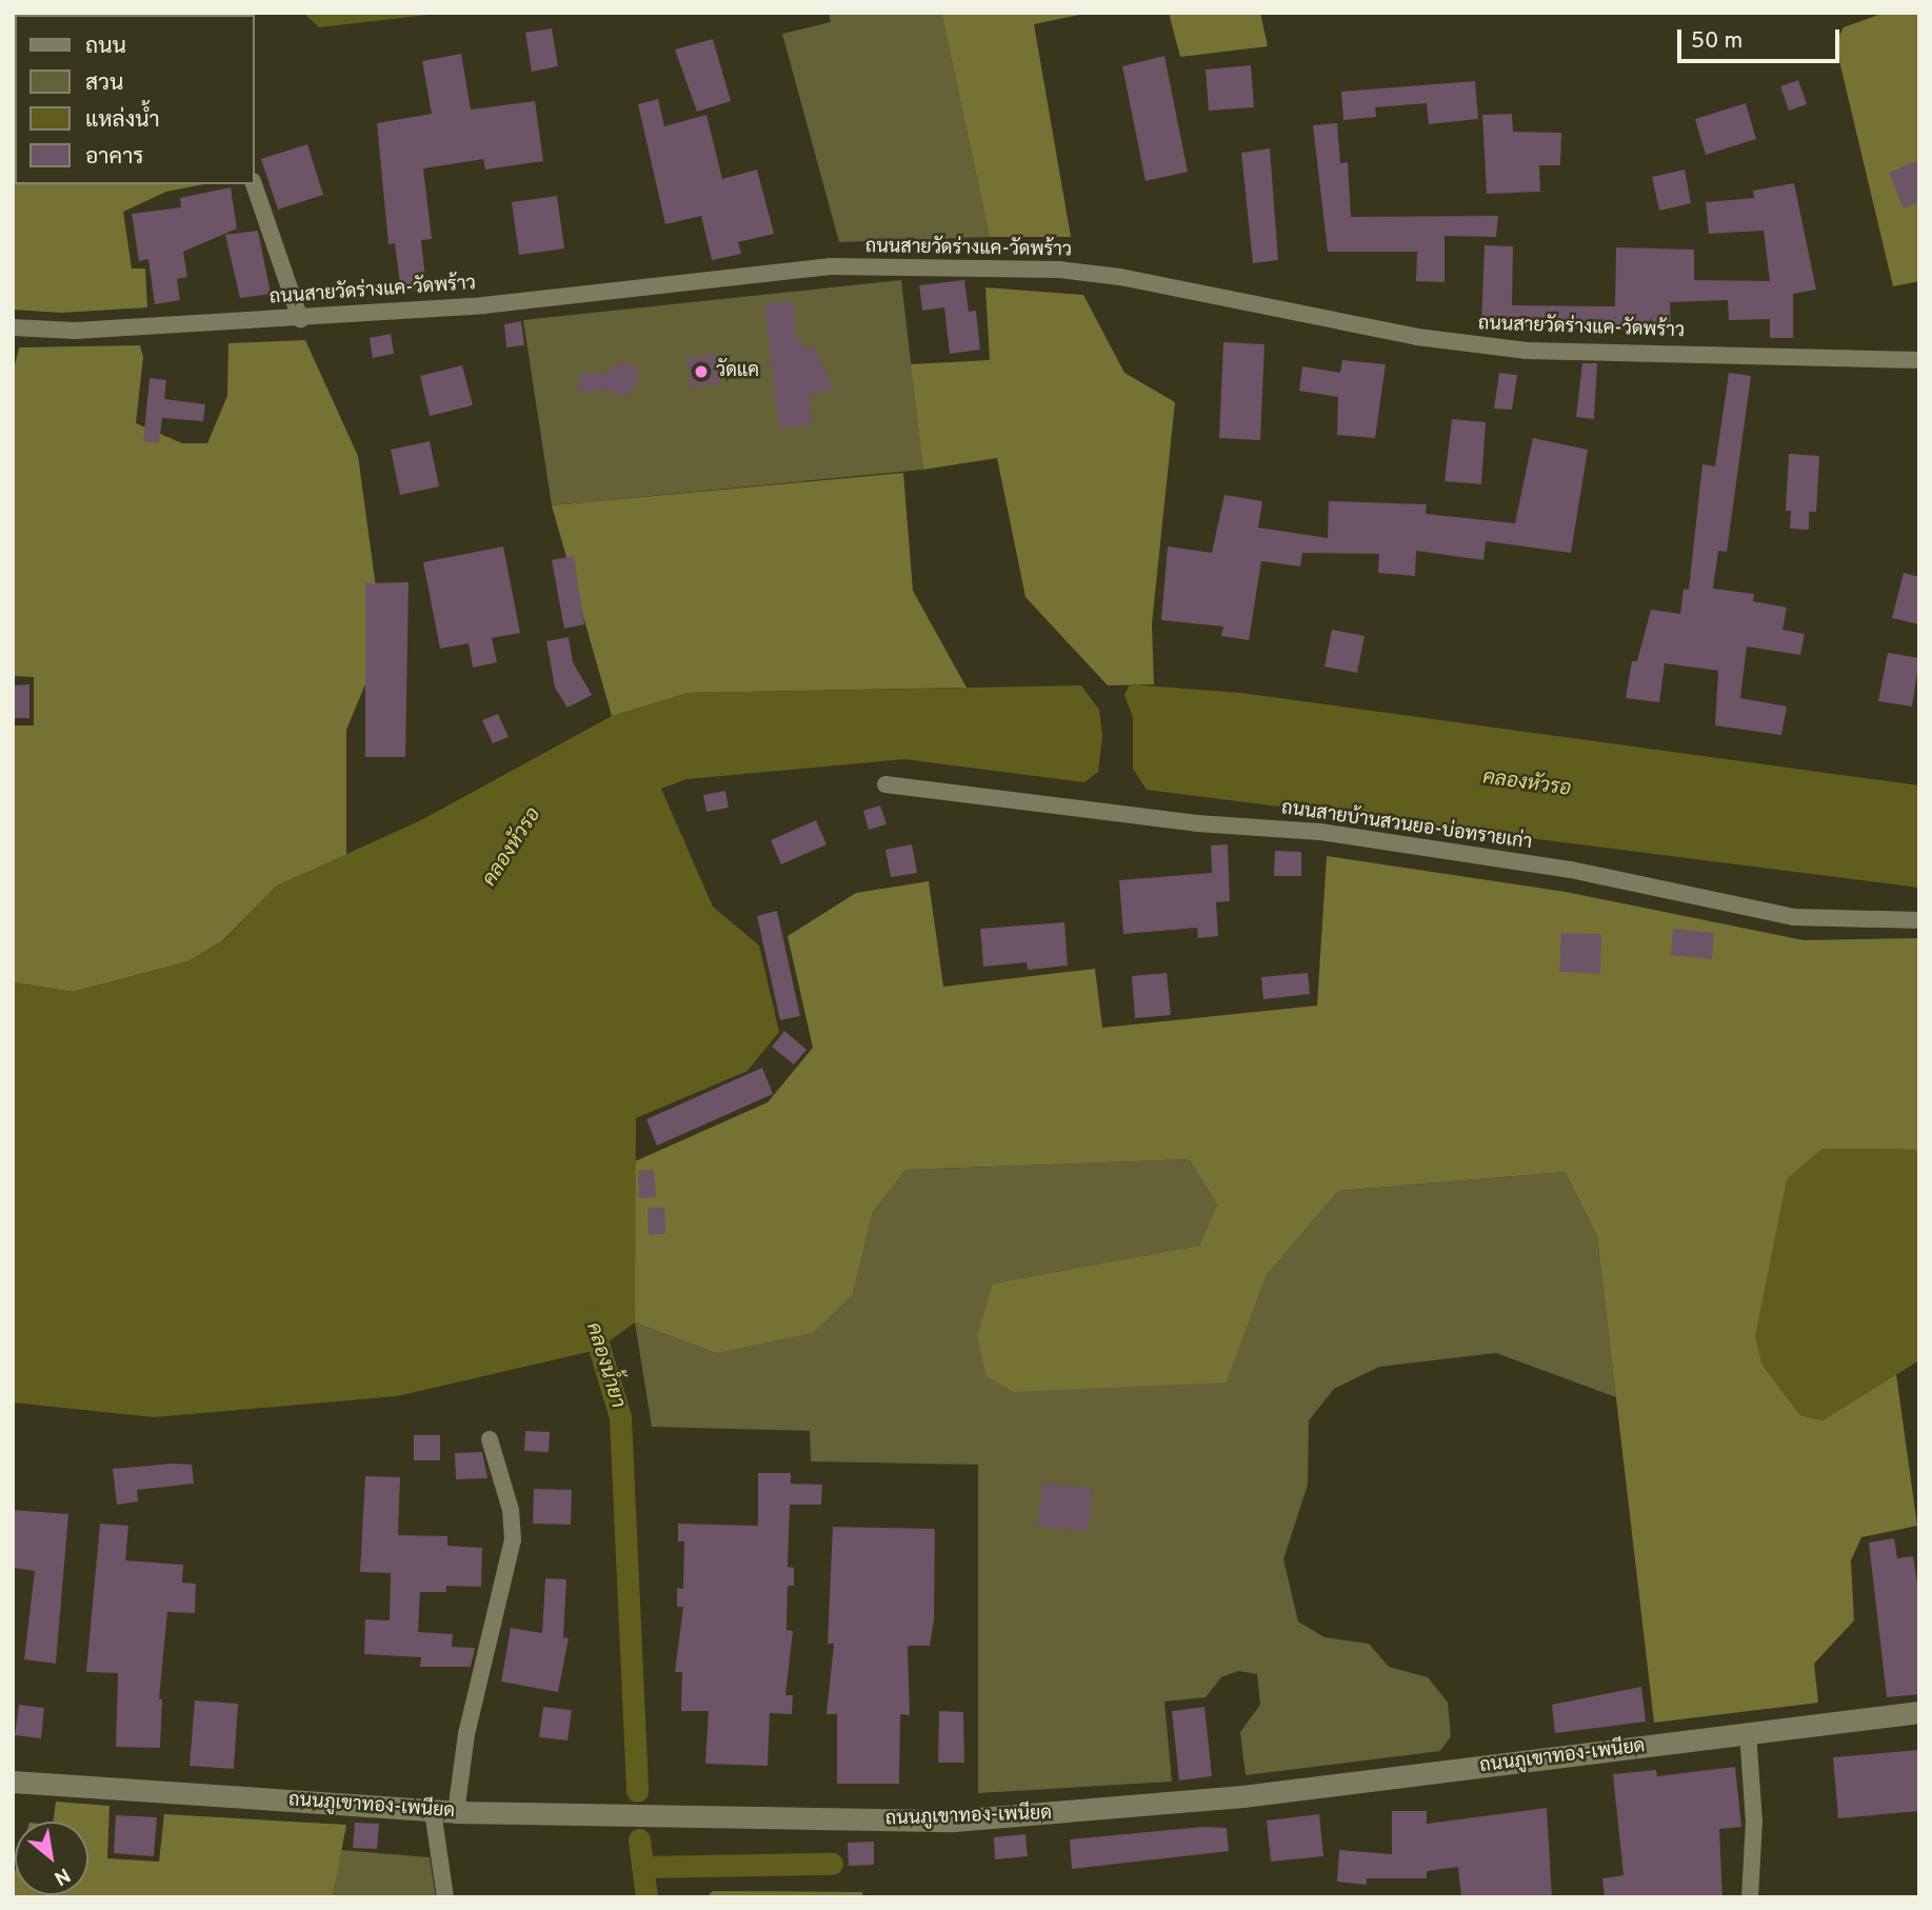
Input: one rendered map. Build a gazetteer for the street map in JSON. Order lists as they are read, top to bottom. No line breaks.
{"streets":{"main road":["ถนนภูเขาทอง-เพนียด"],"street":["ถนนสายวัดร่างแค-วัดพร้าว","ถนนสายบ้านสวนยอ-บ่อทรายเก่า"]},"water":["คลองหัวรอ","คลองน้ำยา"],"places":["วัดแค"],"legend":["ถนน","สวน","แหล่งน้ำ","อาคาร"],"scale_bar":"50 m","north":"bottom right"}
